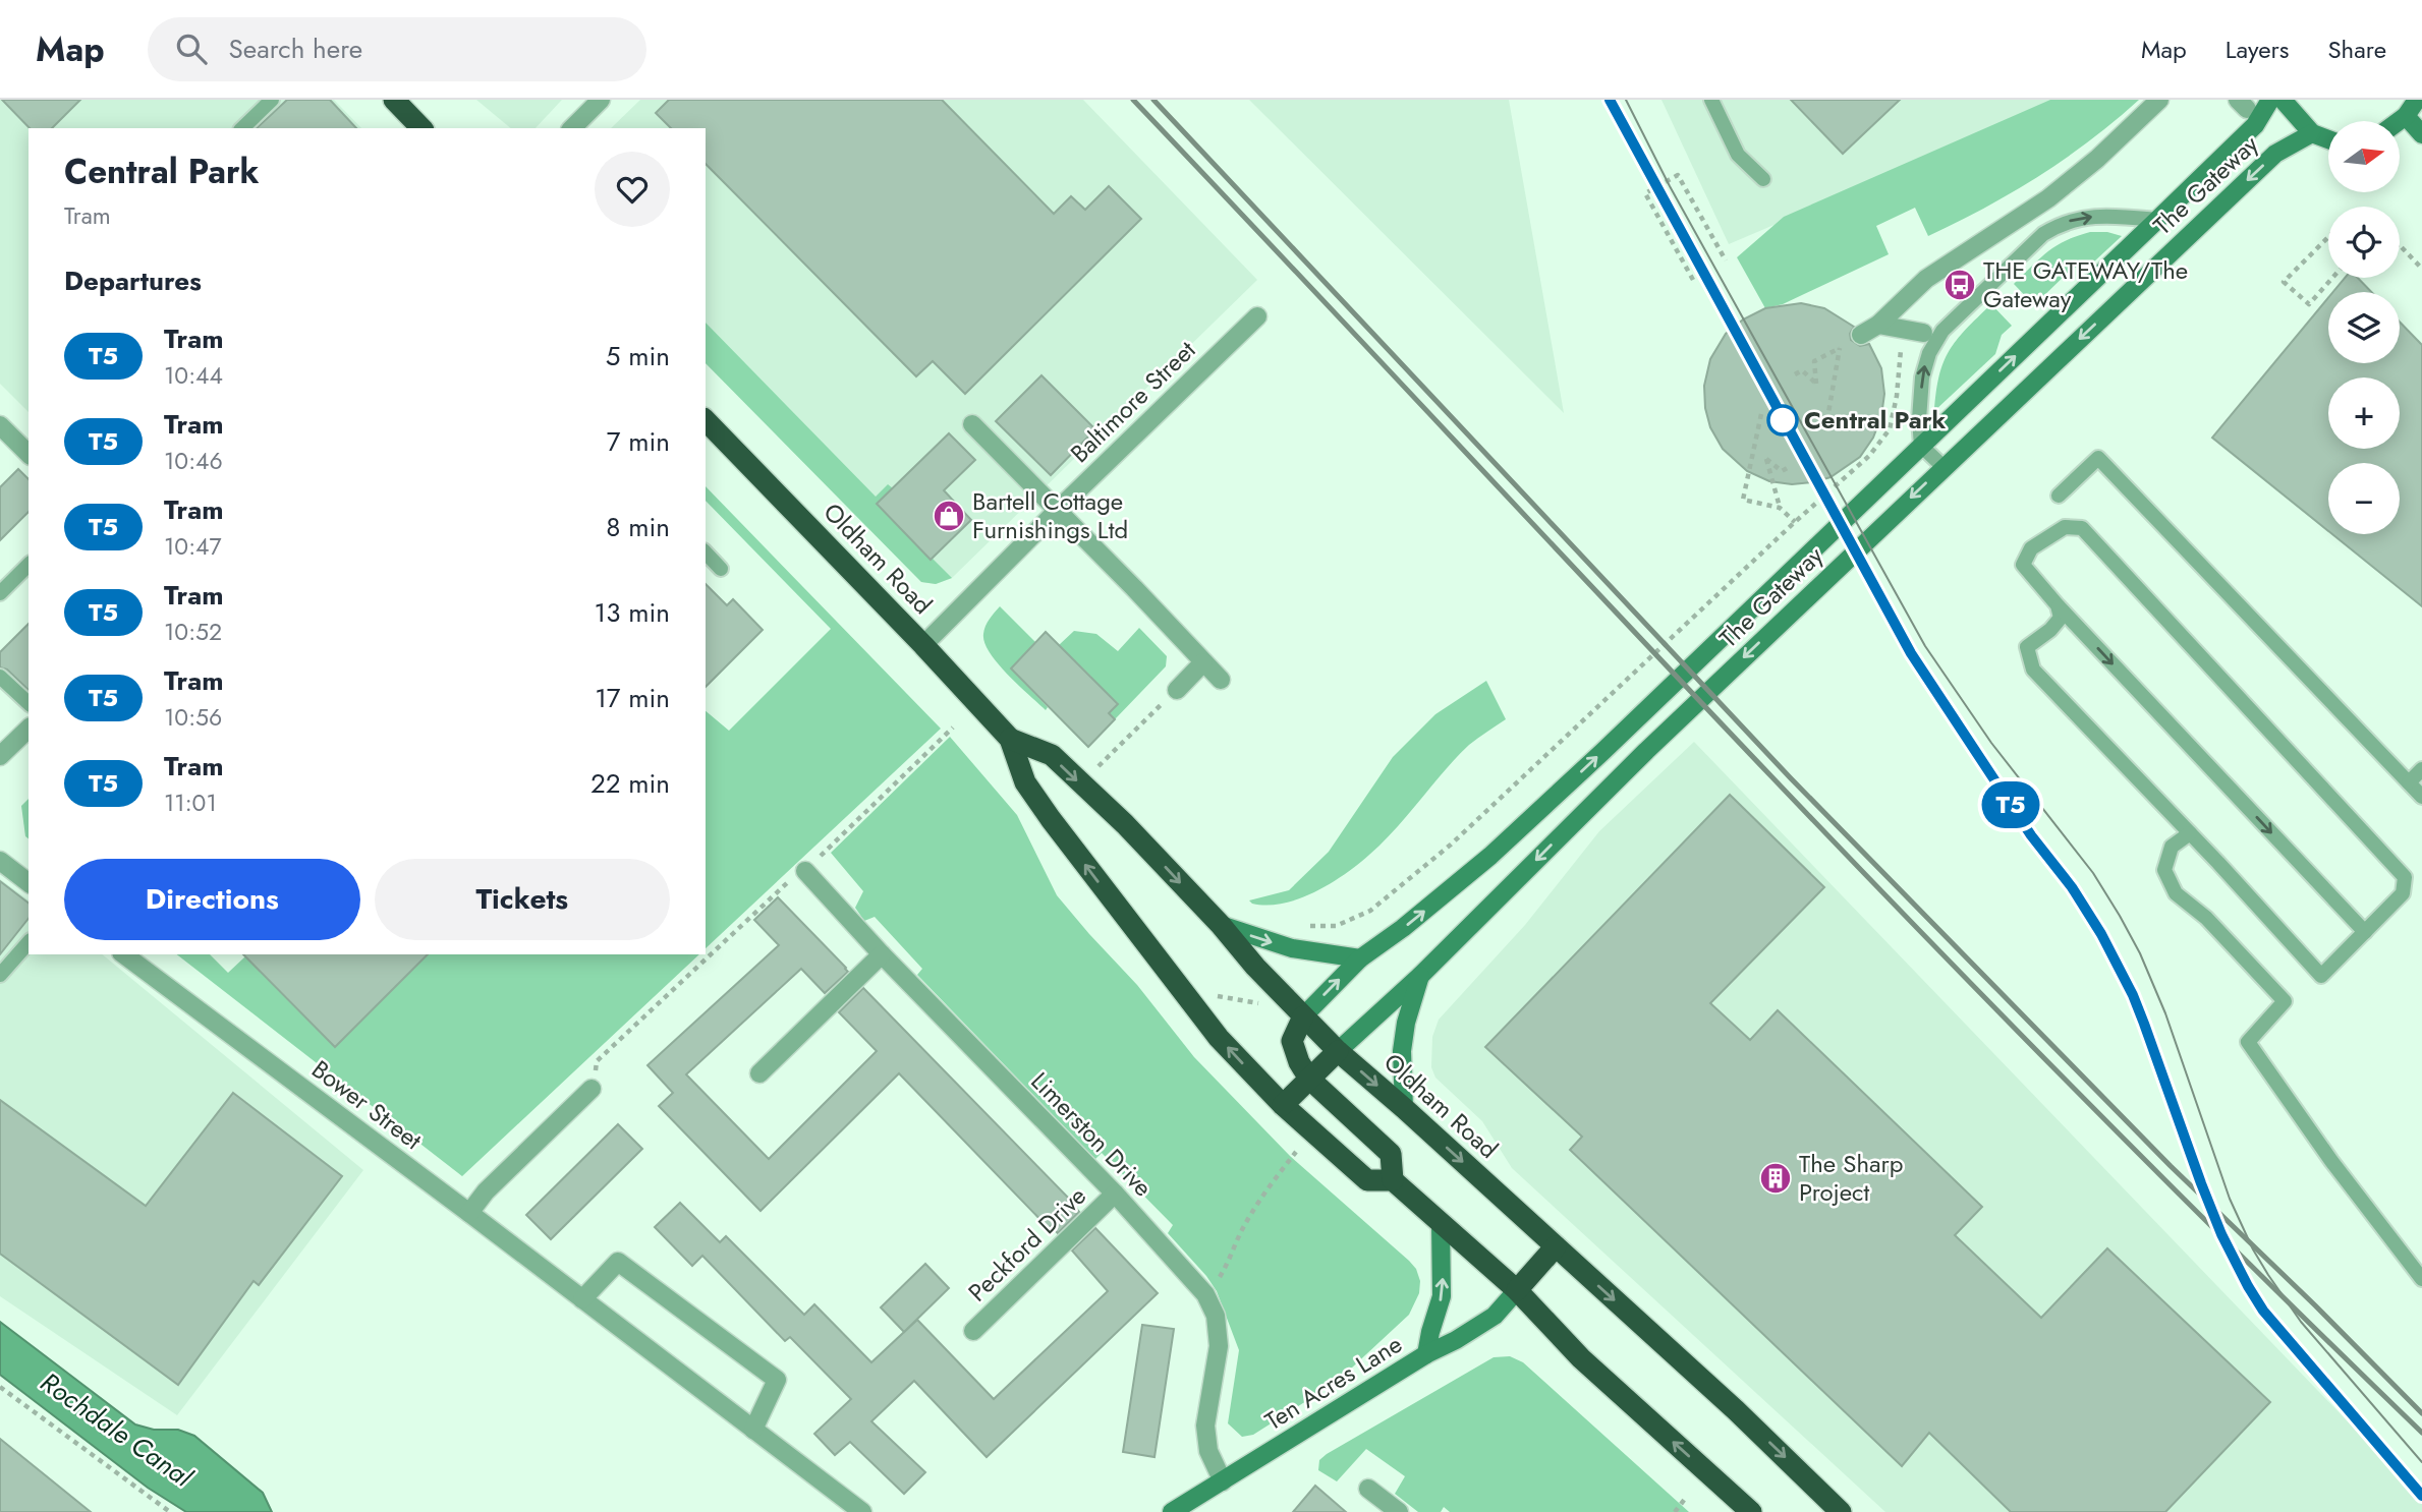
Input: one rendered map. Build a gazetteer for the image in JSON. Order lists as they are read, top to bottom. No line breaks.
{"streets":{"highway":["Oldham Road"],"street":["The Gateway","Baltimore Street","Bower Street","Limerston Drive","Peckford Drive","Ten Acres Lane"]},"crossings":[["The Gateway","Oldham Road"],["Baltimore Street","Oldham Road"],["Limerston Drive","Peckford Drive"],["Limerston Drive","Ten Acres Lane"]],"water":["Rochdale Canal"],"places":{"bus stop":["THE GATEWAY/The Gateway"],"other":["Central Park"],"shop":["Bartell Cottage Furnishings Ltd"],"building":["The Sharp Project"]},"lines":["tram line T5"],"north":"right","page":{"header":"Map","search":"Search here","nav":["Map","Layers","Share"],"on_map":"T5","map_buttons":["+","−"],"heading":[["Central Park","Tram"],"Departures"],"list":[{"mark":"T5","name":"Tram","note":"10:44","value":"5 min"},{"mark":"T5","name":"Tram","note":"10:46","value":"7 min"},{"mark":"T5","name":"Tram","note":"10:47","value":"8 min"},{"mark":"T5","name":"Tram","note":"10:52","value":"13 min"},{"mark":"T5","name":"Tram","note":"10:56","value":"17 min"},{"mark":"T5","name":"Tram","note":"11:01","value":"22 min"}],"buttons":["Directions","Tickets"]}}
